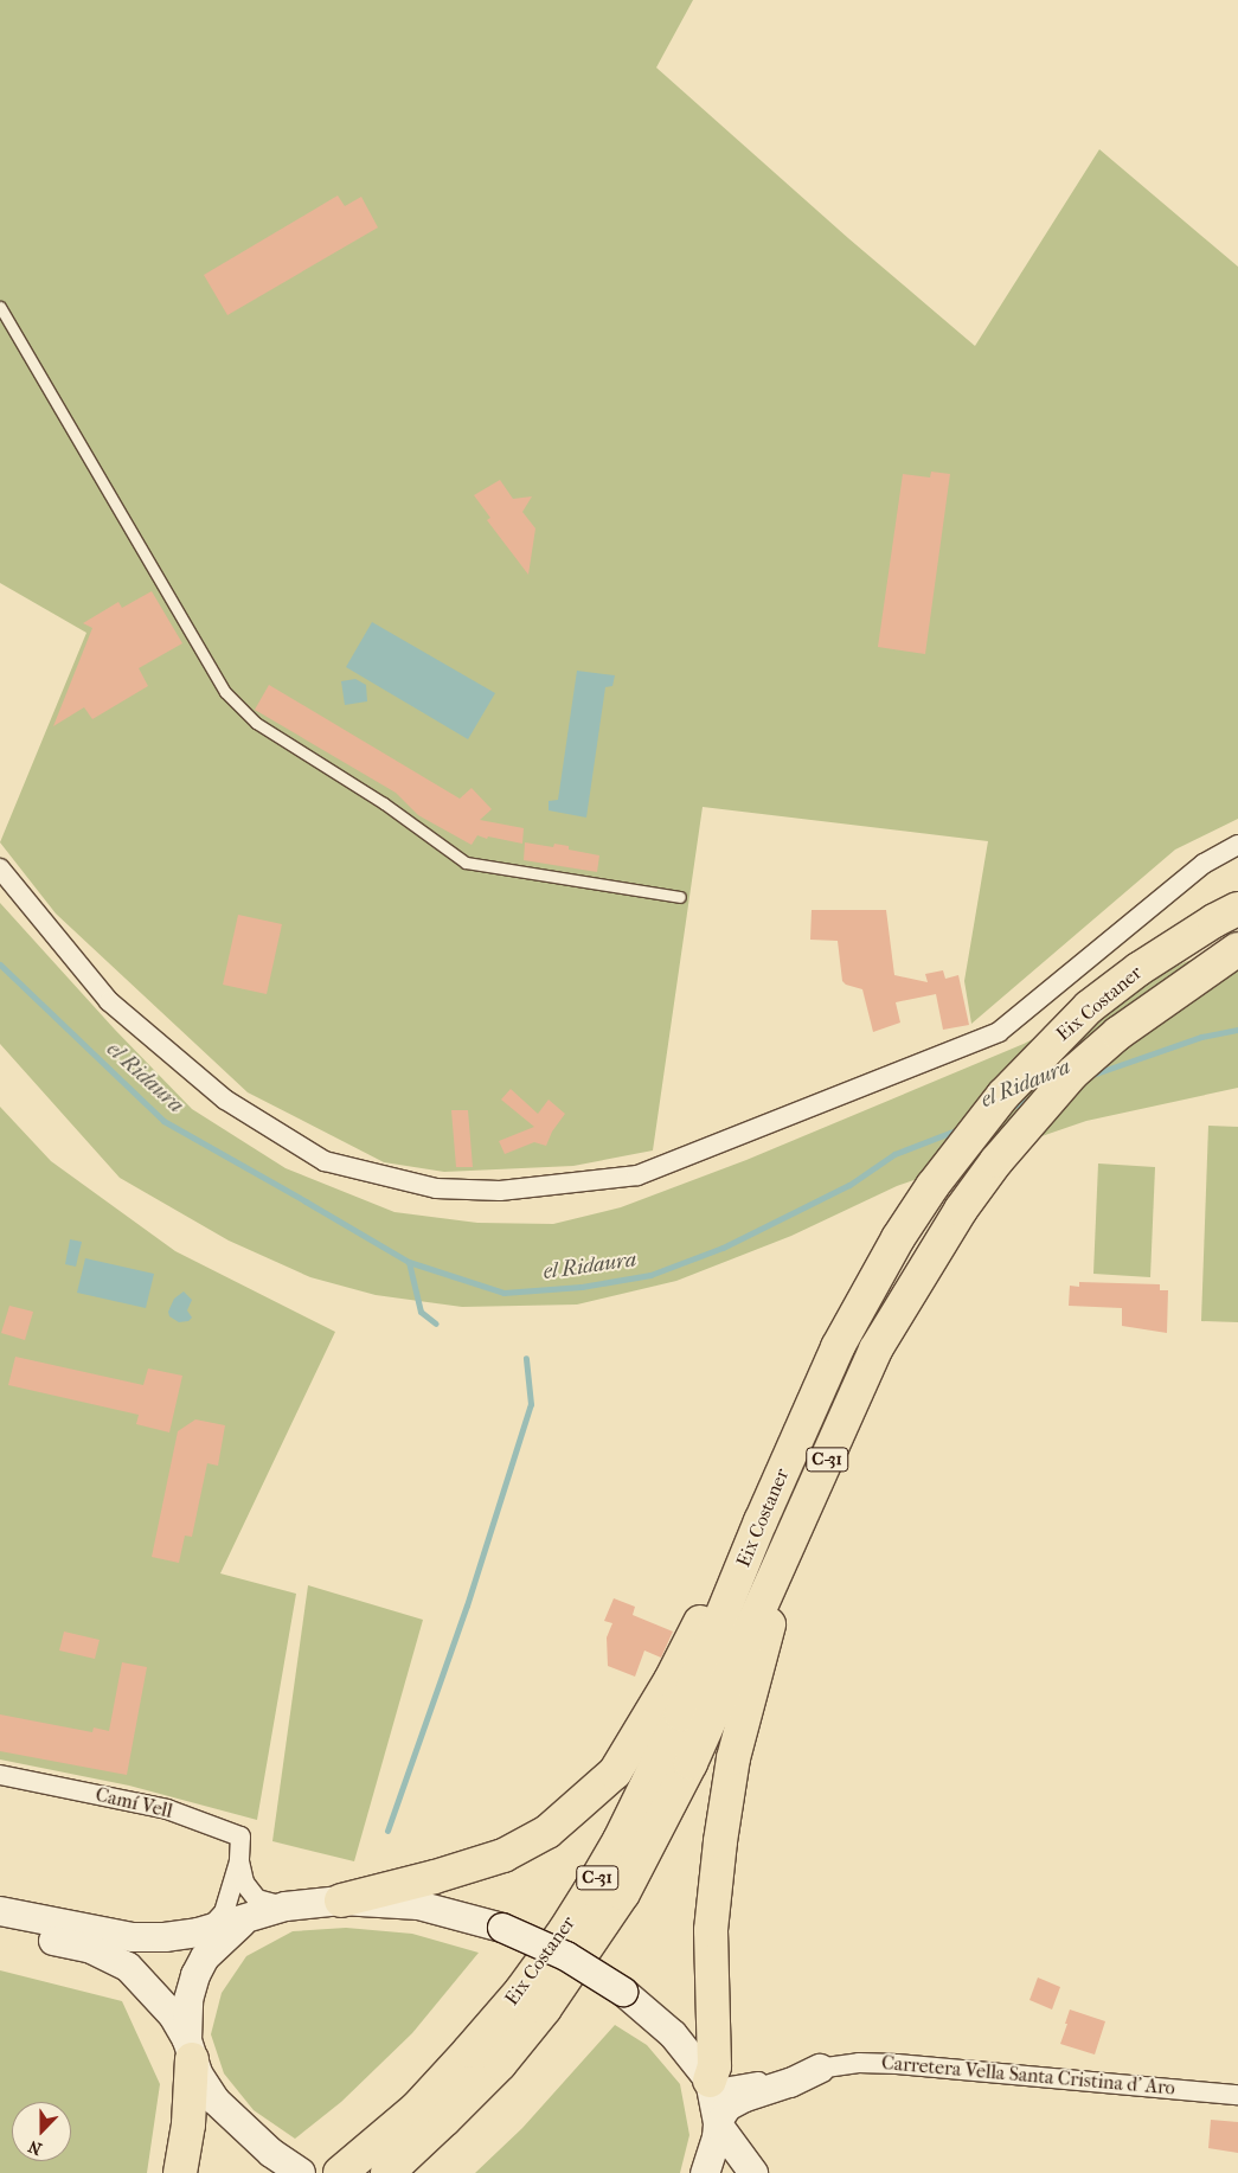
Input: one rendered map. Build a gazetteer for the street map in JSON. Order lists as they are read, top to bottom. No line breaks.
{"streets":{"highway":["Eix Costaner","C-31"],"street":["Camí Vell","Carretera Vella Santa Cristina d' Aro"]},"water":["el Ridaura"],"north":"bottom"}
